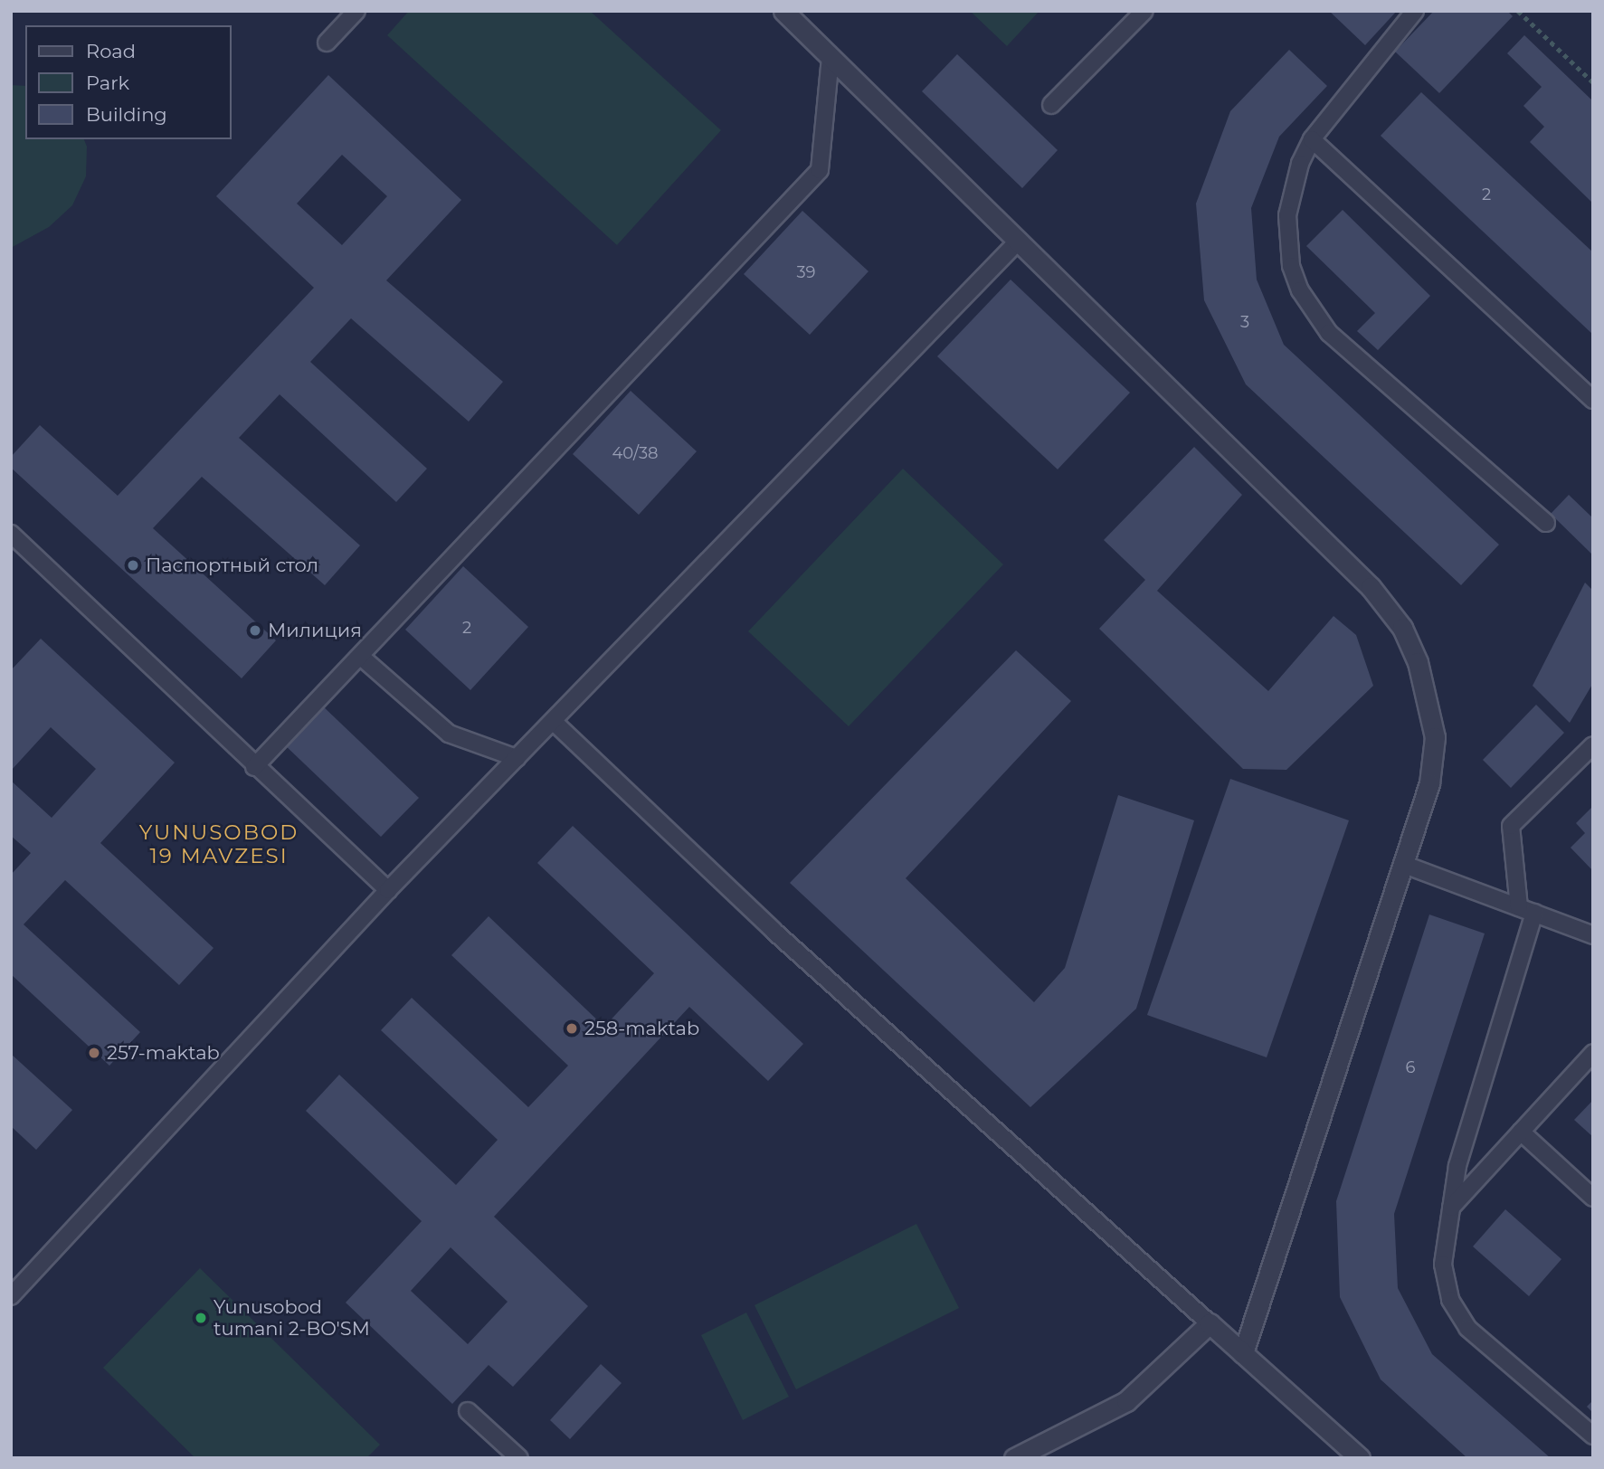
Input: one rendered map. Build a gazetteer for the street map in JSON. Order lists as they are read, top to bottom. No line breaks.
{"districts":["YUNUSOBOD 19 MAVZESI"],"places":["Паспортный стол","Милиция","258-maktab","257-maktab","Yunusobod tumani 2-BO'SM"],"house_numbers":["2","39","3","40/38","2","6"],"legend":["Road","Park","Building"]}
